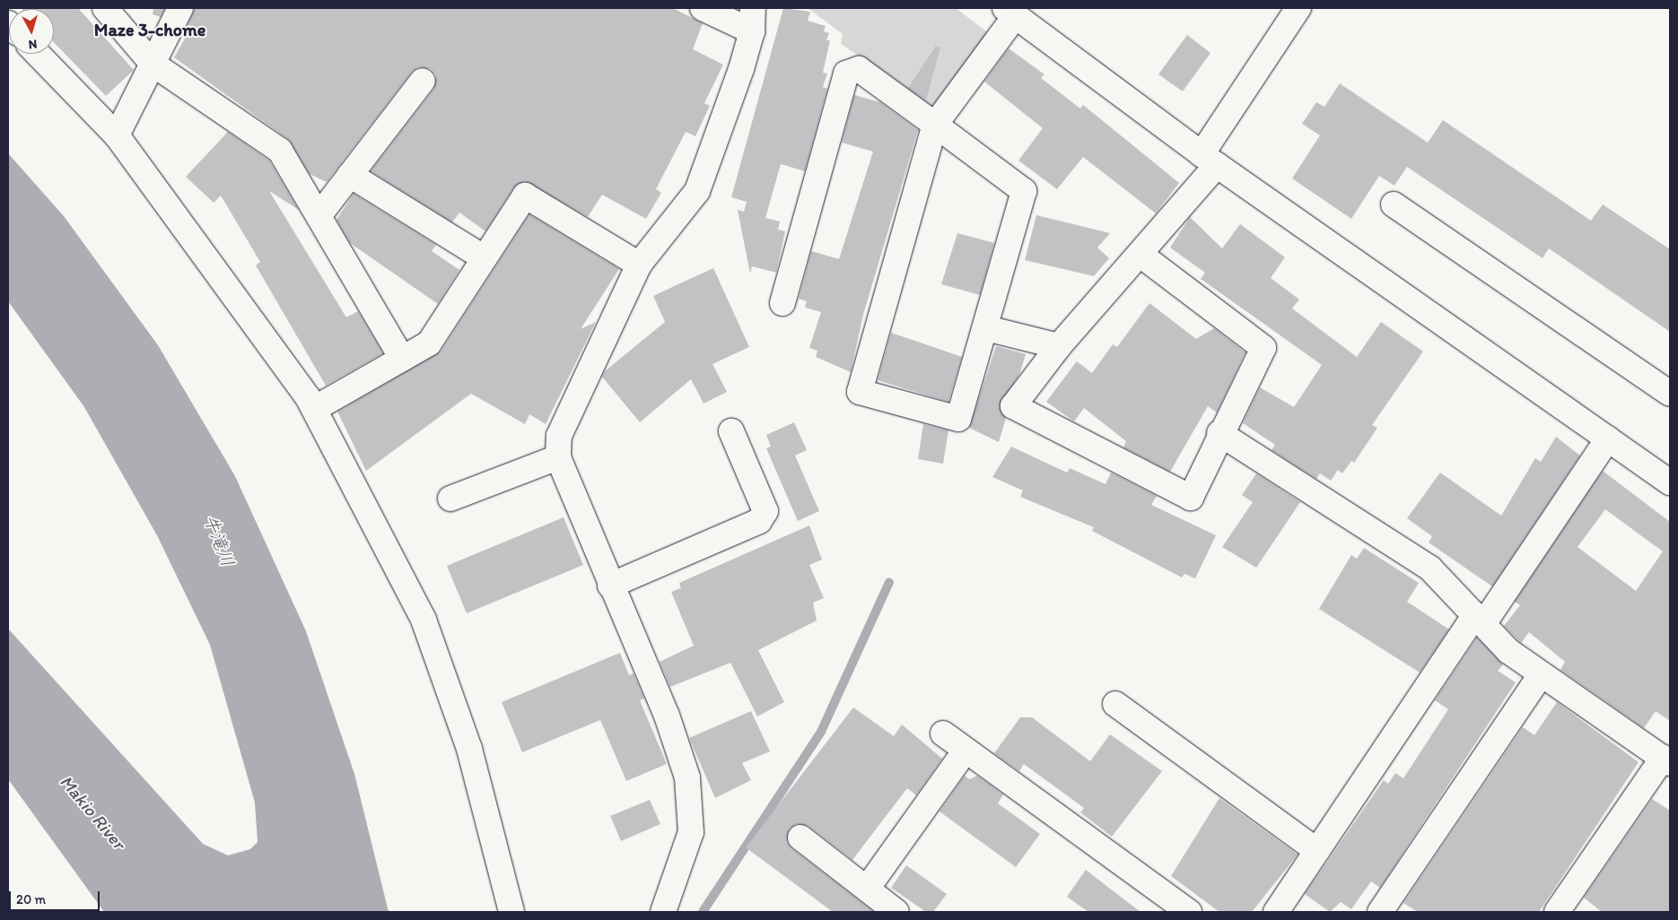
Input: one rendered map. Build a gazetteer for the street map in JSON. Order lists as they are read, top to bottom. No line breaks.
{"districts":["Maze 3-chome"],"water":["牛滝川","Makio River"],"scale_bar":"20 m","north":"bottom"}
